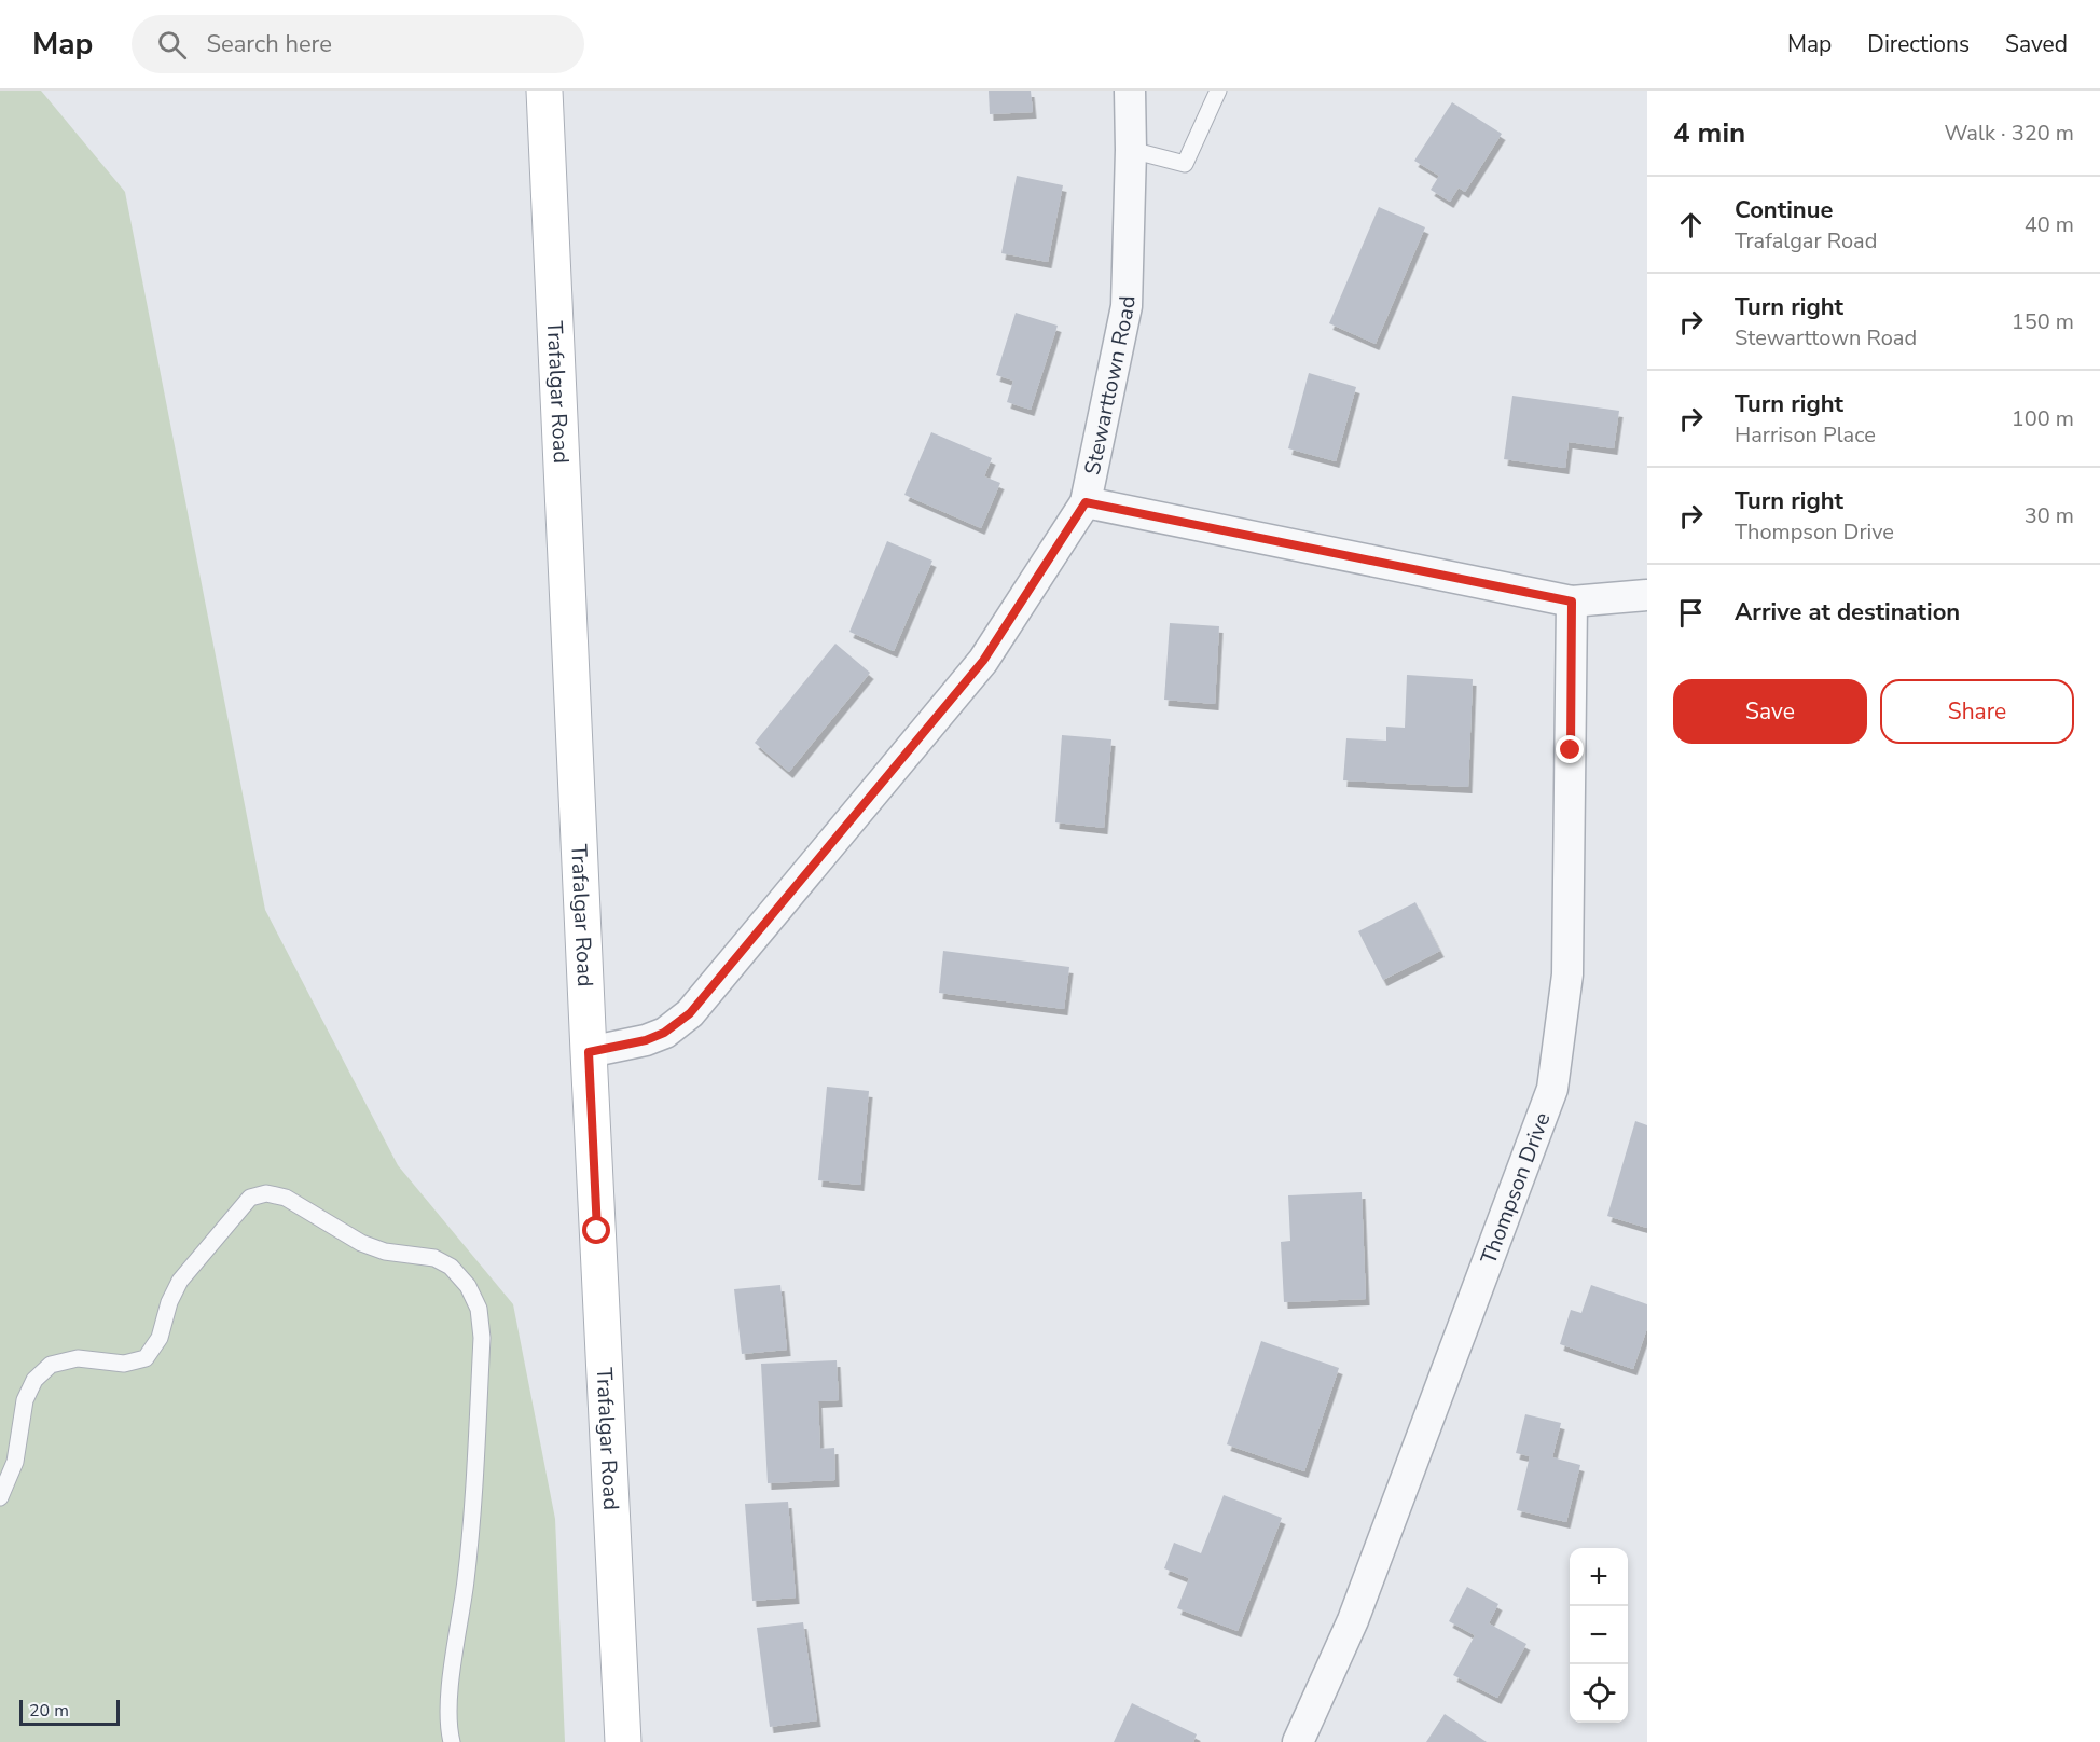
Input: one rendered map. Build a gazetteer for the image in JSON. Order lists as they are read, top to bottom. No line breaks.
{"streets":{"main road":["Trafalgar Road"],"street":["Stewarttown Road","Thompson Drive"]},"crossings":[["Stewarttown Road","Trafalgar Road"]],"scale_bar":"20 m","page":{"header":"Map","search":"Search here","nav":["Map","Directions","Saved"],"heading":["4 min","Walk · 320 m"],"list":[["Continue","Trafalgar Road","40 m"],["Turn right","Stewarttown Road","150 m"],["Turn right","Harrison Place","100 m"],["Turn right","Thompson Drive","30 m"],"Arrive at destination"],"buttons":["Save","Share"],"map_buttons":["+","−"],"scale":"20 m"}}
